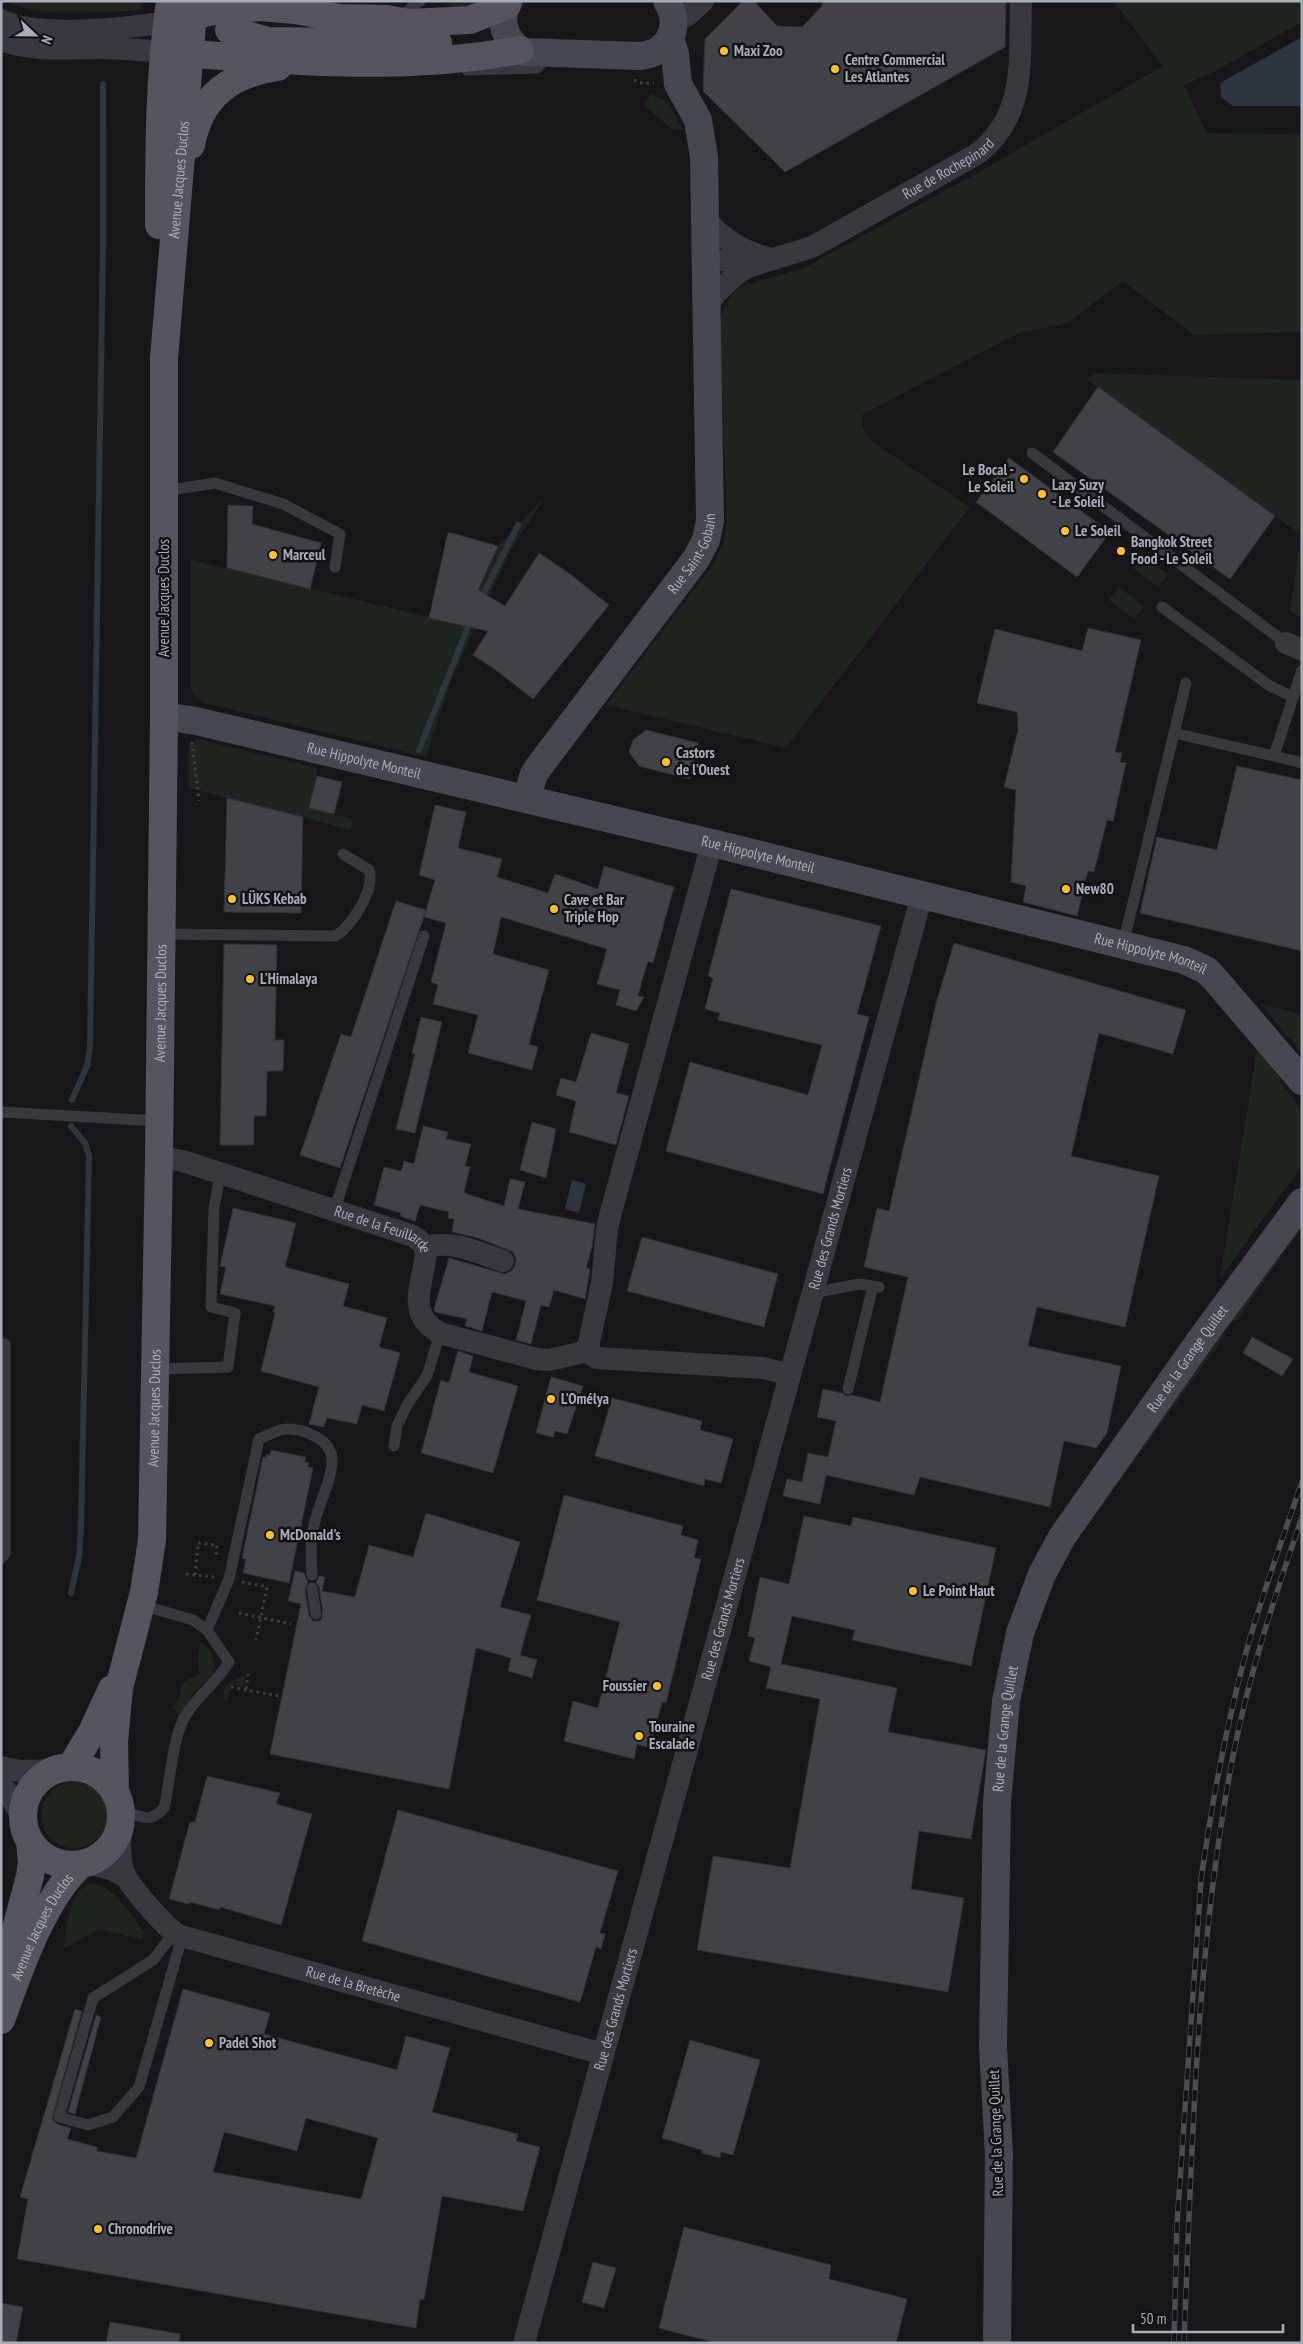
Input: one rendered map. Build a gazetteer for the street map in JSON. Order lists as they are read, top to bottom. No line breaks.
{"streets":{"main road":["Avenue Jacques Duclos"],"street":["Rue de Rochepinard","Rue Saint-Gobain","Rue Hippolyte Monteil","Rue des Grands Mortiers","Rue de la Feuillarde","Rue de la Grange Quillet","Rue de la Bretèche"]},"crossings":[["Rue de Rochepinard","Rue Saint-Gobain"],["Avenue Jacques Duclos","Rue Hippolyte Monteil"],["Avenue Jacques Duclos","Rue de la Feuillarde"],["Rue Saint-Gobain","Rue Hippolyte Monteil"],["Rue Hippolyte Monteil","Rue des Grands Mortiers"],["Rue des Grands Mortiers","Rue de la Bretèche"]],"places":["Maxi Zoo","Centre Commercial Les Atlantes","Le Bocal - Le Soleil","Lazy Suzy - Le Soleil","Le Soleil","Bangkok Street Food - Le Soleil","Marceul","Castors de l'Ouest","New80","LÜKS Kebab","Cave et Bar Triple Hop","L'Himalaya","L'Omélya","McDonald's","Le Point Haut","Foussier","Touraine Escalade","Padel Shot","Chronodrive"],"scale_bar":"50 m","north":"right"}
